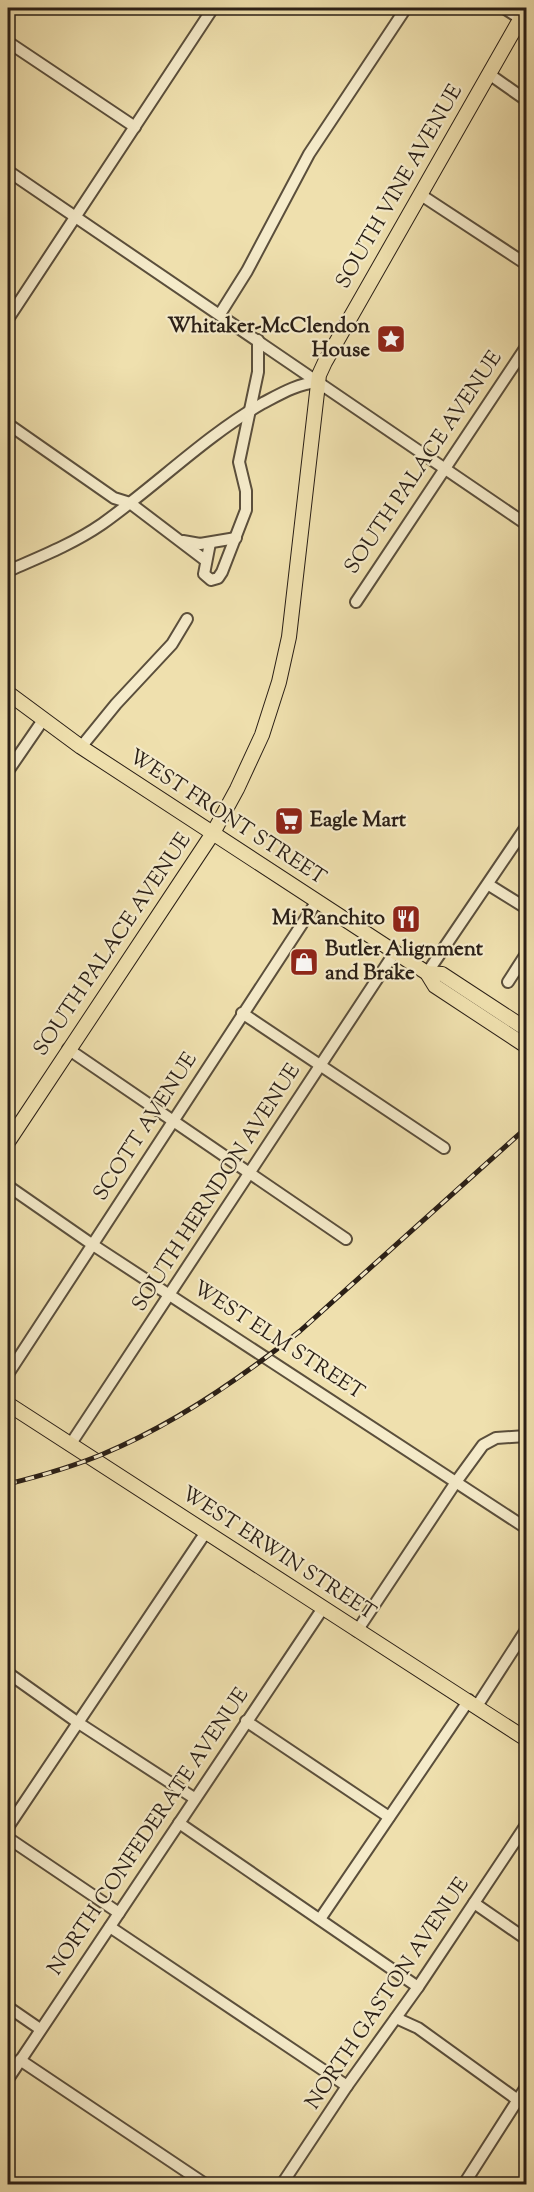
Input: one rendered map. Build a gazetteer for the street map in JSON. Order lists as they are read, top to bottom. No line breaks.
{"streets":{"main road":["SOUTH VINE AVENUE","SOUTH PALACE AVENUE","WEST FRONT STREET","WEST ERWIN STREET"],"street":["SCOTT AVENUE","SOUTH HERNDON AVENUE","WEST ELM STREET","NORTH CONFEDERATE AVENUE","NORTH GASTON AVENUE"]},"crossings":[["SOUTH VINE AVENUE","SOUTH PALACE AVENUE"],["SOUTH PALACE AVENUE","WEST FRONT STREET"],["WEST FRONT STREET","SCOTT AVENUE"],["WEST FRONT STREET","SOUTH HERNDON AVENUE"],["SCOTT AVENUE","WEST ELM STREET"],["SOUTH HERNDON AVENUE","WEST ELM STREET"],["SOUTH HERNDON AVENUE","WEST ERWIN STREET"],["WEST ERWIN STREET","NORTH CONFEDERATE AVENUE"]],"places":{"place":["Whitaker-McClendon House"],"supermarket":["Eagle Mart"],"restaurant":["Mi Ranchito"],"shop":["Butler Alignment and Brake"]}}
